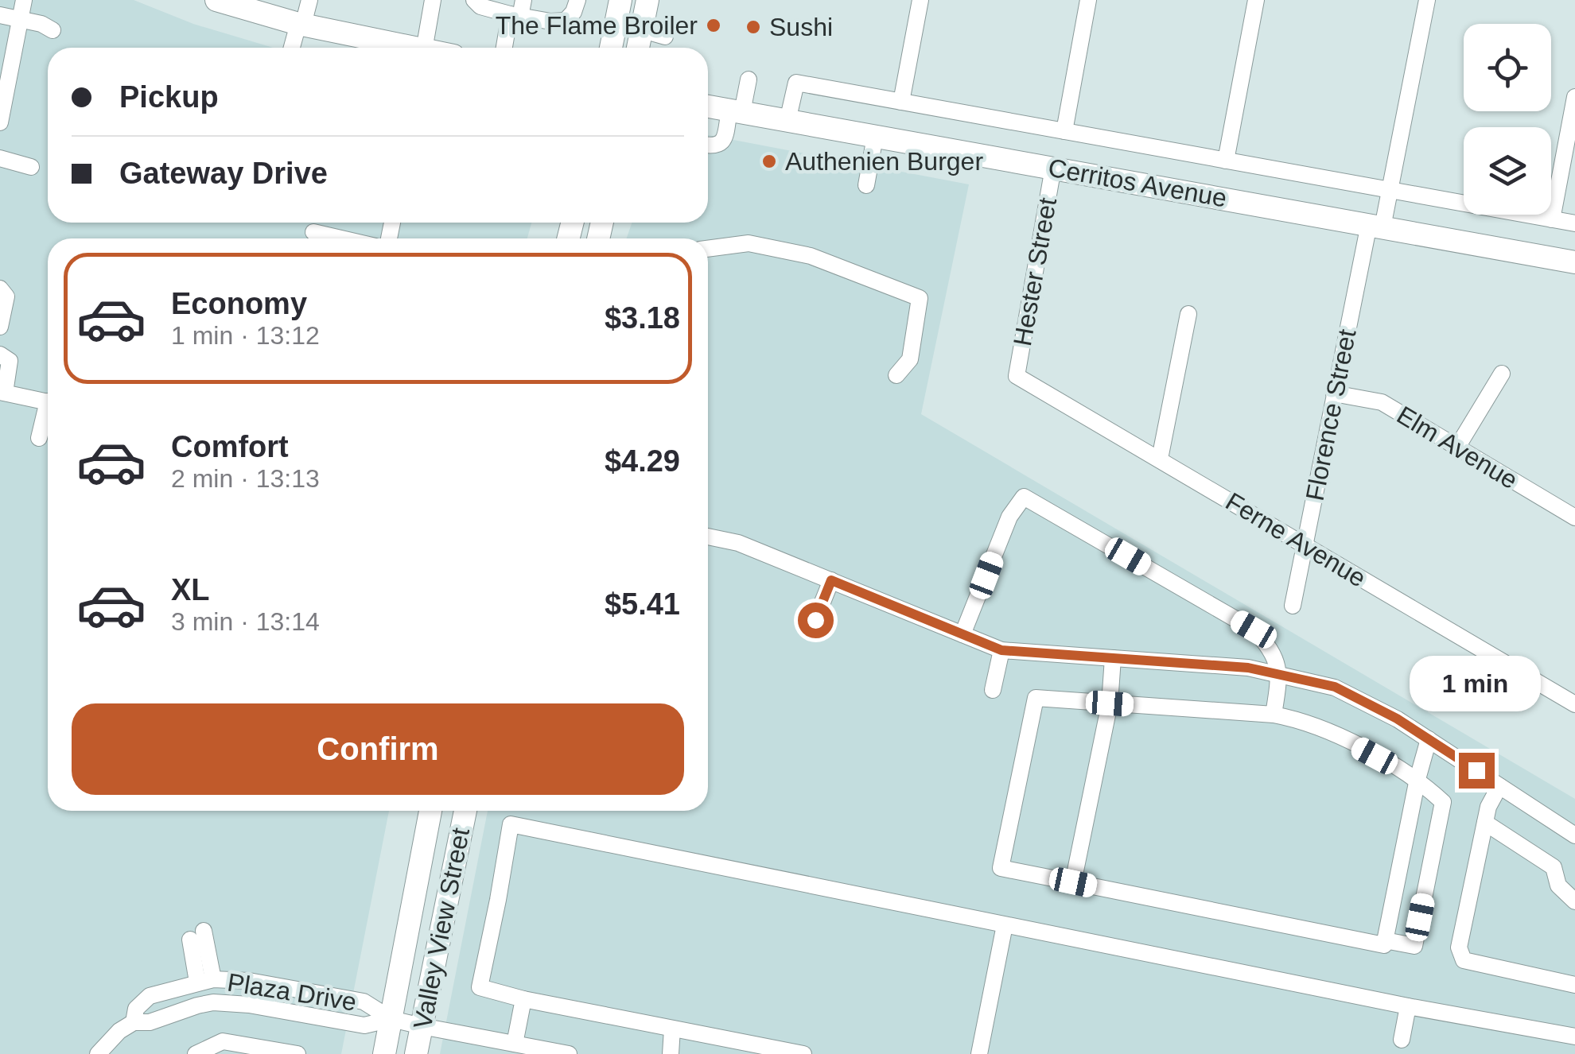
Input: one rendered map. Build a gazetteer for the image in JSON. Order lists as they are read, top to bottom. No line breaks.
{"streets":{"main road":["Cerritos Avenue","Valley View Street"],"street":["Hester Street","Florence Street","Elm Avenue","Ferne Avenue","Plaza Drive"]},"crossings":[["Cerritos Avenue","Hester Street"],["Cerritos Avenue","Florence Street"],["Hester Street","Ferne Avenue"],["Florence Street","Elm Avenue"],["Florence Street","Ferne Avenue"],["Valley View Street","Plaza Drive"]],"places":["The Flame Broiler","Sushi","Authenien Burger"],"page":{"banner":["Pickup","Gateway Drive"],"list":[{"name":"Economy","note":"1 min · 13:12","value":"$3.18"},{"name":"Comfort","note":"2 min · 13:13","value":"$4.29"},{"name":"XL","note":"3 min · 13:14","value":"$5.41"}],"bubble":"1 min","buttons":"Confirm"}}
